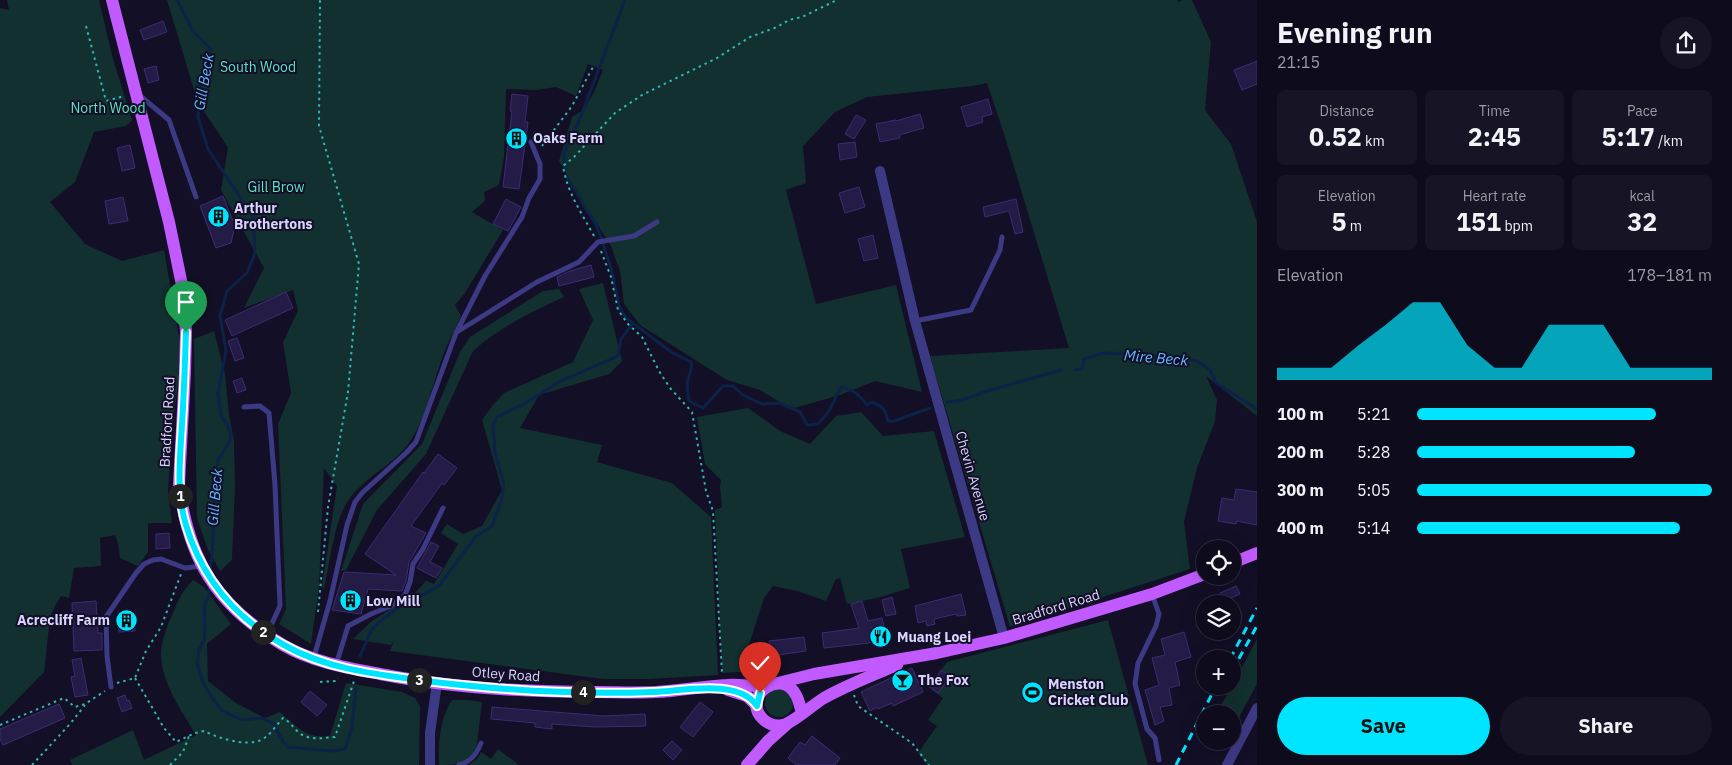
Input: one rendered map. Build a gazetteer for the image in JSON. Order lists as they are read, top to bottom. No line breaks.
{"streets":{"main road":["Bradford Road","Otley Road"],"street":["Chevin Avenue"]},"crossings":[["Bradford Road","Chevin Avenue"],["Bradford Road","Otley Road"]],"water":["Gill Beck","Mire Beck"],"parks":["South Wood","North Wood","Gill Brow"],"places":{"building":["Oaks Farm","Arthur Brothertons","Low Mill","Acrecliff Farm"],"restaurant":["Muang Loei"],"bar":["The Fox"],"sports":["Menston Cricket Club"]},"page":{"heading":["Evening run","21:15"],"stats":[["Distance","0.52 km"],["Time","2:45"],["Pace","5:17 /km"],["Elevation","5 m"],["Heart rate","151 bpm"],["kcal","32"]],"chart":["Elevation","178–181 m"],"list":[{"name":"100 m","note":"5:21"},{"name":"200 m","note":"5:28"},{"name":"300 m","note":"5:05"},{"name":"400 m","note":"5:14"}],"pins":["1","2","3","4"],"map_buttons":["+","−"],"buttons":["Save","Share"]}}
